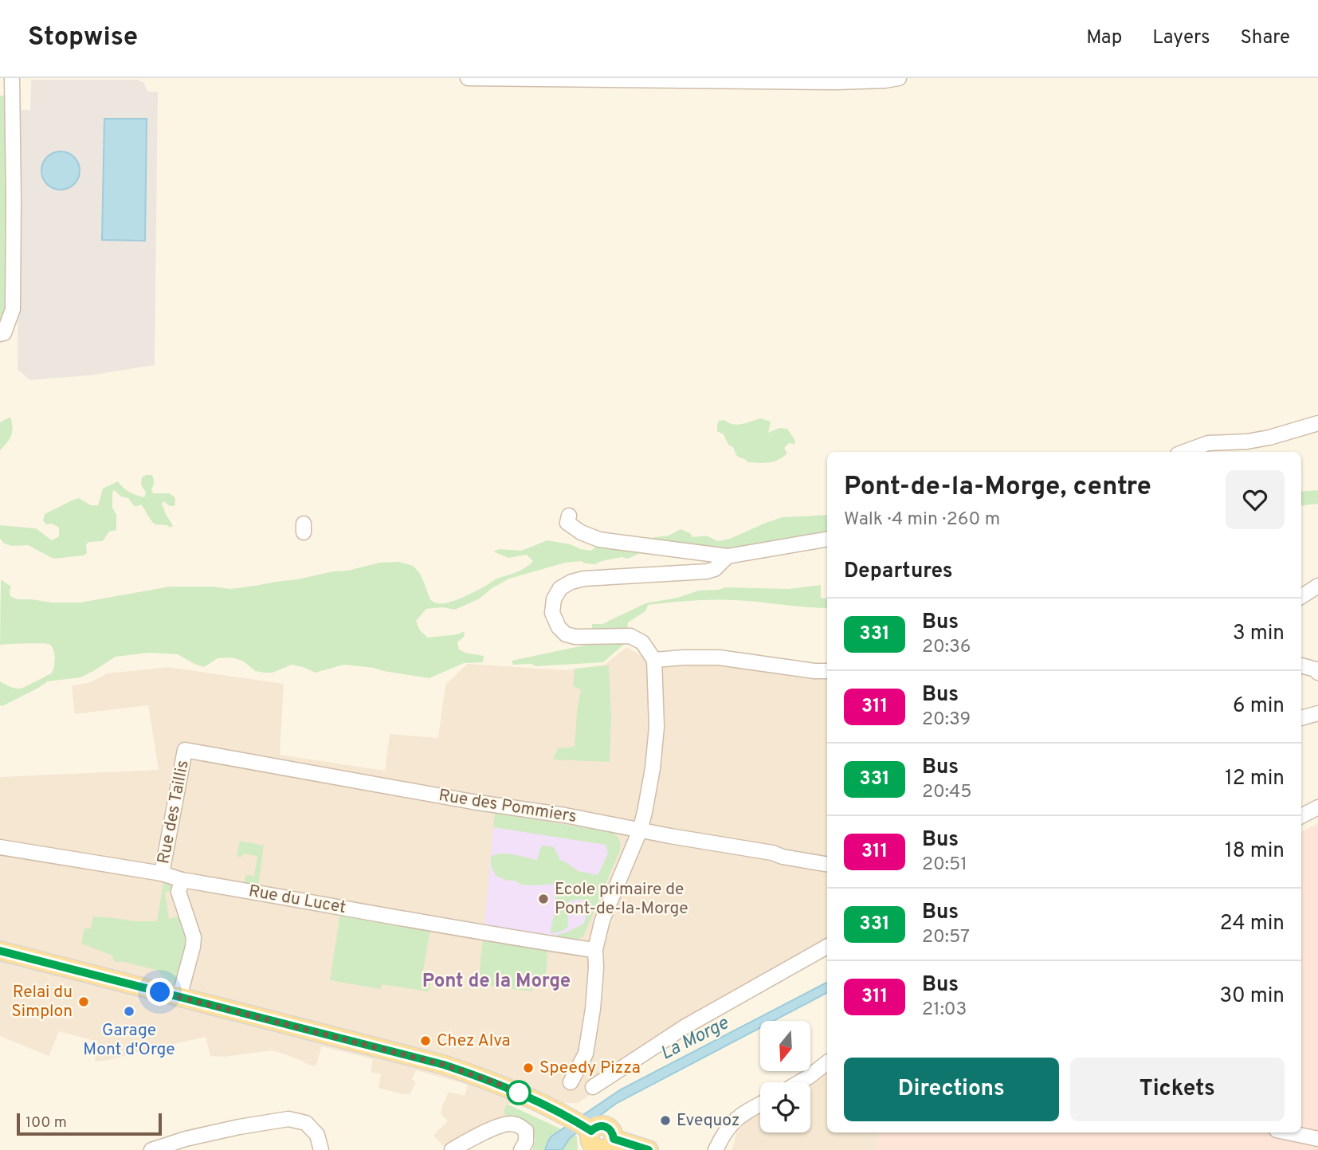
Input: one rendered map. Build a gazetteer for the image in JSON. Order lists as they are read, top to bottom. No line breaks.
{"streets":{"street":["Rue des Pommiers","Rue des Taillis","Rue du Lucet"]},"crossings":[["Rue des Pommiers","Rue des Taillis"],["Rue des Taillis","Rue du Lucet"]],"districts":["Pont de la Morge"],"water":["La Morge"],"places":["Ecole primaire de Pont-de-la-Morge","Relai du Simplon","Garage Mont d'Orge","Chez Alva","Speedy Pizza","Evequoz"],"lines":["bus line 331"],"scale_bar":"100 m","north":"bottom","page":{"header":"Stopwise","nav":["Map","Layers","Share"],"heading":[["Pont-de-la-Morge, centre","Walk · 4 min · 260 m"],"Departures"],"list":[{"mark":"331","name":"Bus","note":"20:36","value":"3 min"},{"mark":"311","name":"Bus","note":"20:39","value":"6 min"},{"mark":"331","name":"Bus","note":"20:45","value":"12 min"},{"mark":"311","name":"Bus","note":"20:51","value":"18 min"},{"mark":"331","name":"Bus","note":"20:57","value":"24 min"},{"mark":"311","name":"Bus","note":"21:03","value":"30 min"}],"buttons":["Directions","Tickets"],"scale":"100 m"}}
